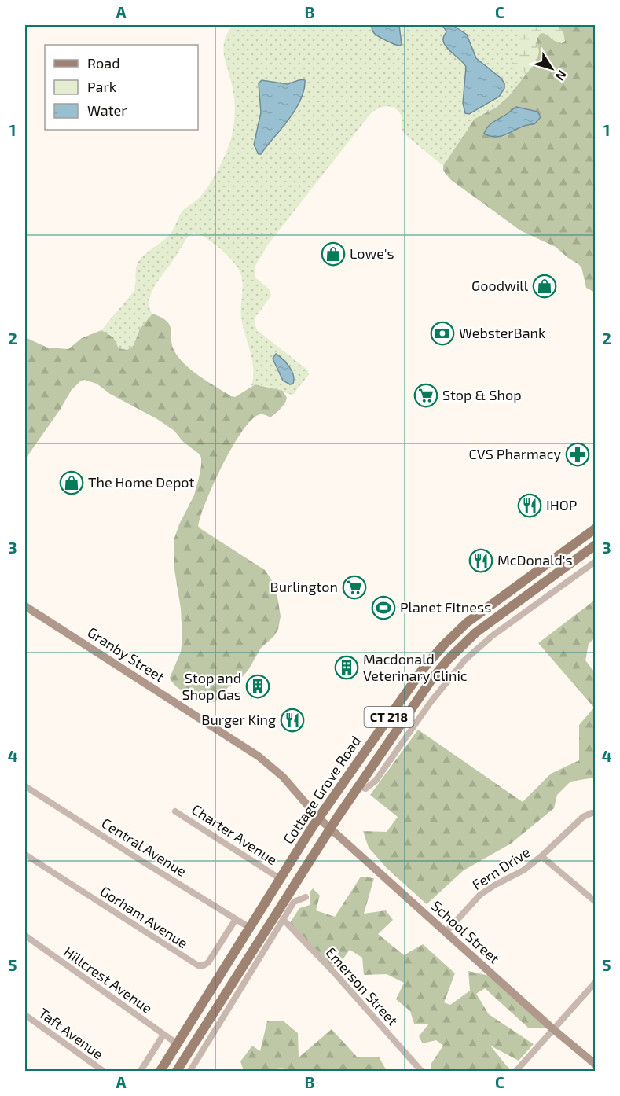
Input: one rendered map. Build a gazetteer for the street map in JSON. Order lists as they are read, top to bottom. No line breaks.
{"streets":{"main road":["Granby Street","CT 218","Cottage Grove Road","School Street"],"street":["Charter Avenue","Central Avenue","Fern Drive","Gorham Avenue","Hillcrest Avenue","Emerson Street","Taft Avenue"]},"crossings":[["Granby Street","Cottage Grove Road"],["Granby Street","School Street"],["Cottage Grove Road","Charter Avenue"],["Cottage Grove Road","Central Avenue"],["Cottage Grove Road","School Street"],["Cottage Grove Road","Hillcrest Avenue"],["Central Avenue","Gorham Avenue"],["Fern Drive","School Street"]],"places":{"shop":["Lowe's","Goodwill","The Home Depot"],"bank":["WebsterBank"],"supermarket":["Stop & Shop","Burlington"],"pharmacy":["CVS Pharmacy"],"restaurant":["IHOP","McDonald's","Burger King"],"sports":["Planet Fitness"],"building":["Macdonald Veterinary Clinic","Stop and Shop Gas"]},"legend":["Road","Park","Water"],"north":"bottom right","grid":{"columns":["A","B","C"],"rows":["1","2","3","4","5"]}}
